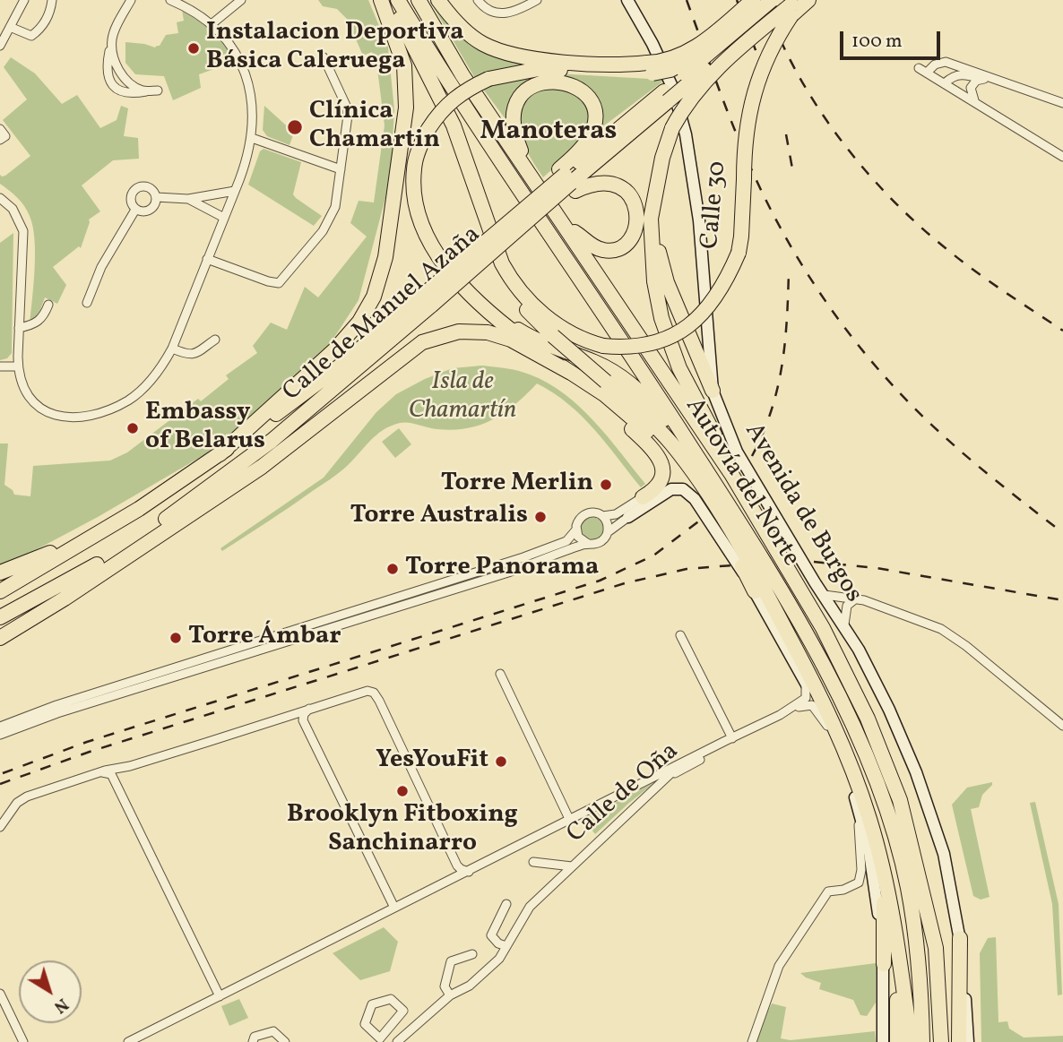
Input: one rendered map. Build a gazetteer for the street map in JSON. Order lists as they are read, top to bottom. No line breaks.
{"streets":{"highway":["Calle 30","Calle de Manuel Azaña","Autovía del Norte"],"street":["Avenida de Burgos","Calle de Oña"]},"districts":["Manoteras"],"parks":["Isla de Chamartín"],"places":["Instalacion Deportiva Básica Caleruega","Clínica Chamartin","Embassy of Belarus","Torre Merlin","Torre Australis","Torre Panorama","Torre Ámbar","YesYouFit","Brooklyn Fitboxing Sanchinarro"],"scale_bar":"100 m","north":"bottom right"}
